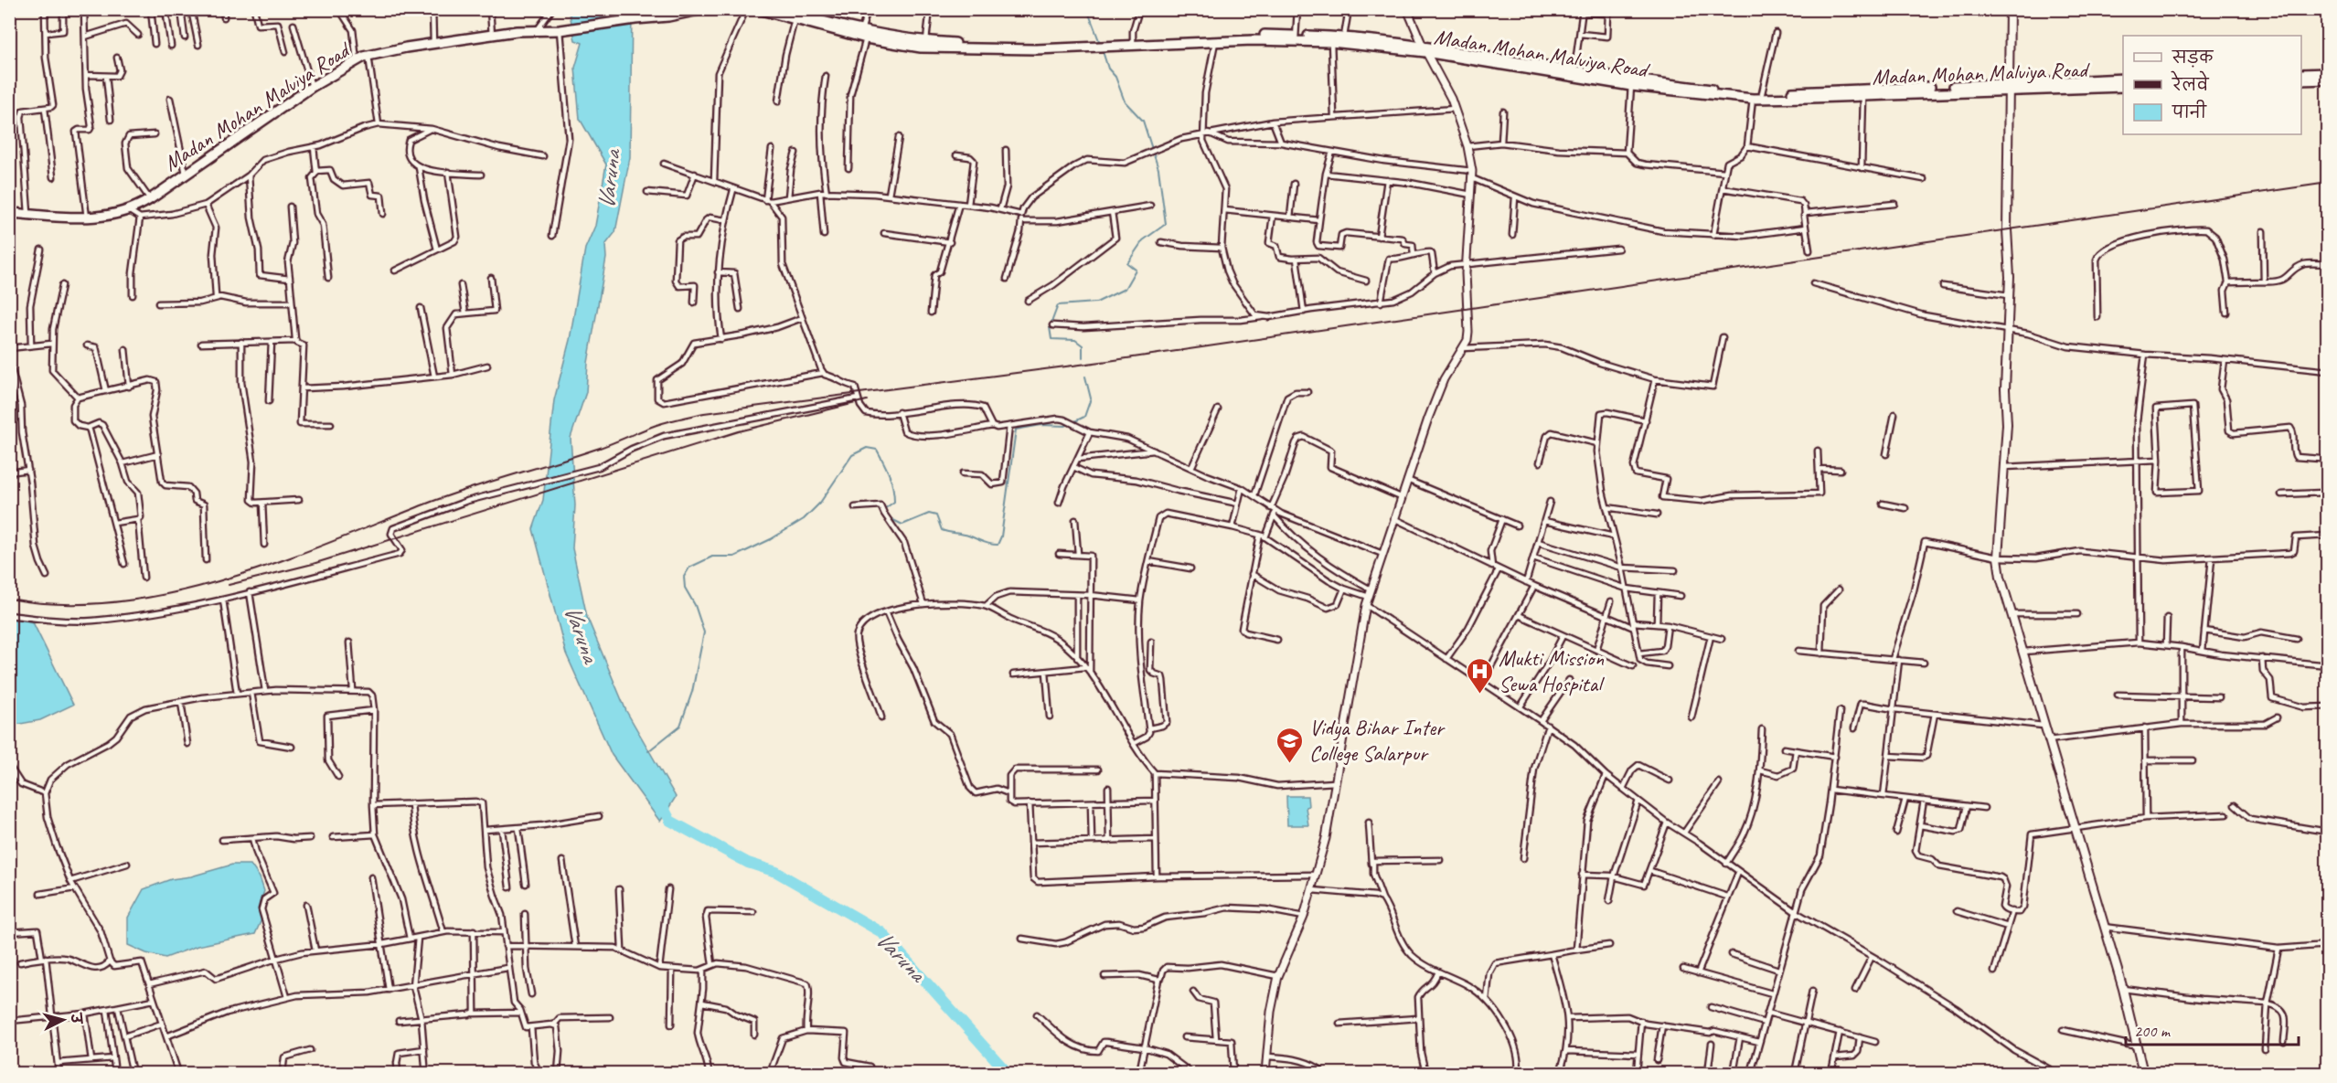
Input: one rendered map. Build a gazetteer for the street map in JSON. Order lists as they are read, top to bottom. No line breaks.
{"streets":{"highway":["Madan Mohan Malviya Road"]},"water":["Varuna"],"places":{"hospital":["Mukti Mission Sewa Hospital"],"school or university":["Vidya Bihar Inter College Salarpur"]},"legend":["सड़क","रेलवे","पानी"],"scale_bar":"200 m","north":"right"}
